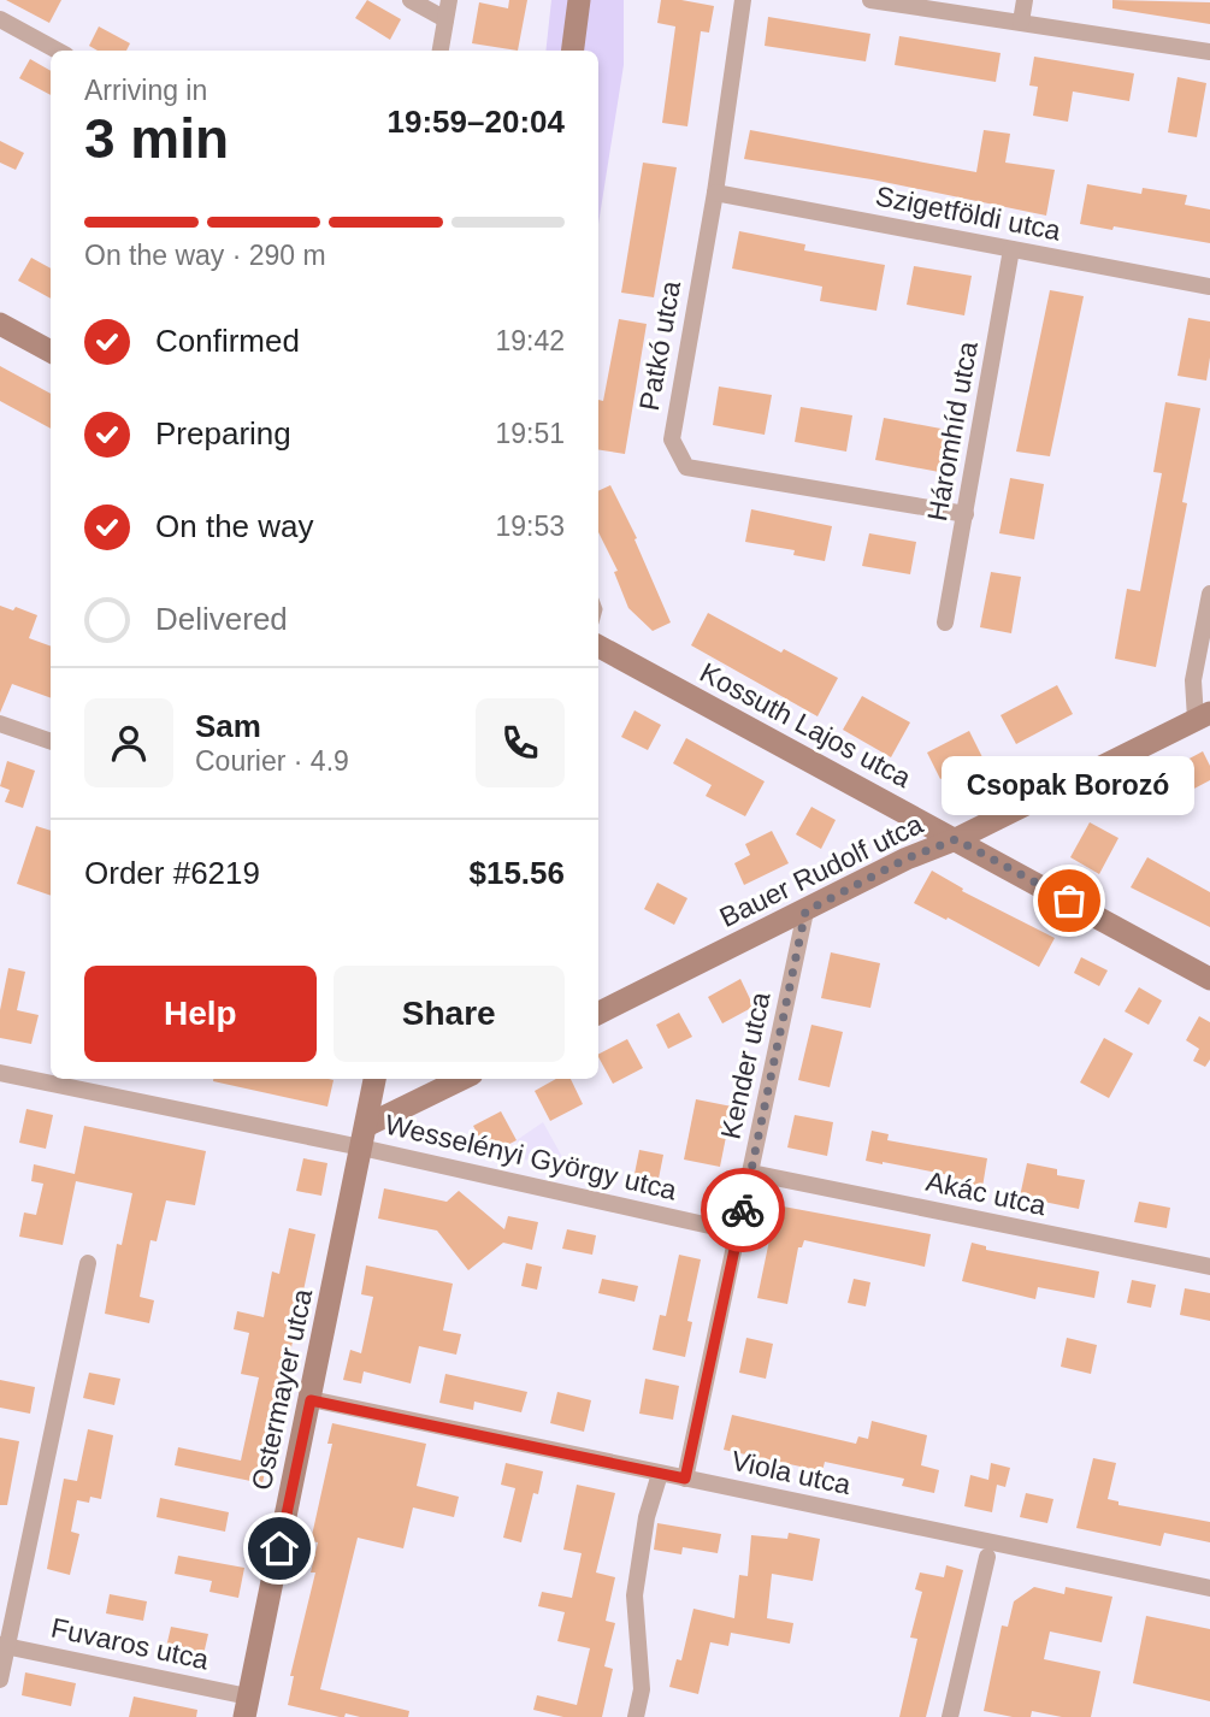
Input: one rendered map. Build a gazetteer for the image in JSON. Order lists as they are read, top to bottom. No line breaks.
{"streets":{"street":["Szigetföldi utca","Patkó utca","Háromhíd utca","Kossuth Lajos utca","Bauer Rudolf utca","Kender utca","Wesselényi György utca","Akác utca","Ostermayer utca","Viola utca","Fuvaros utca"]},"crossings":[["Szigetföldi utca","Patkó utca"],["Szigetföldi utca","Háromhíd utca"],["Patkó utca","Háromhíd utca"],["Kossuth Lajos utca","Bauer Rudolf utca"],["Bauer Rudolf utca","Kender utca"],["Kender utca","Wesselényi György utca"],["Kender utca","Akác utca"],["Kender utca","Viola utca"],["Wesselényi György utca","Ostermayer utca"],["Ostermayer utca","Viola utca"],["Ostermayer utca","Fuvaros utca"]],"places":["Csopak Borozó"],"page":{"heading":["3 min","Arriving in","19:59–20:04"],"panel":["Sam","Courier · 4.9","Order #6219","$15.56"],"bar":"On the way · 290 m","list":[["Confirmed","19:42"],["Preparing","19:51"],["On the way","19:53"],"Delivered"],"bubble":"Csopak Borozó","buttons":["Help","Share"]}}
